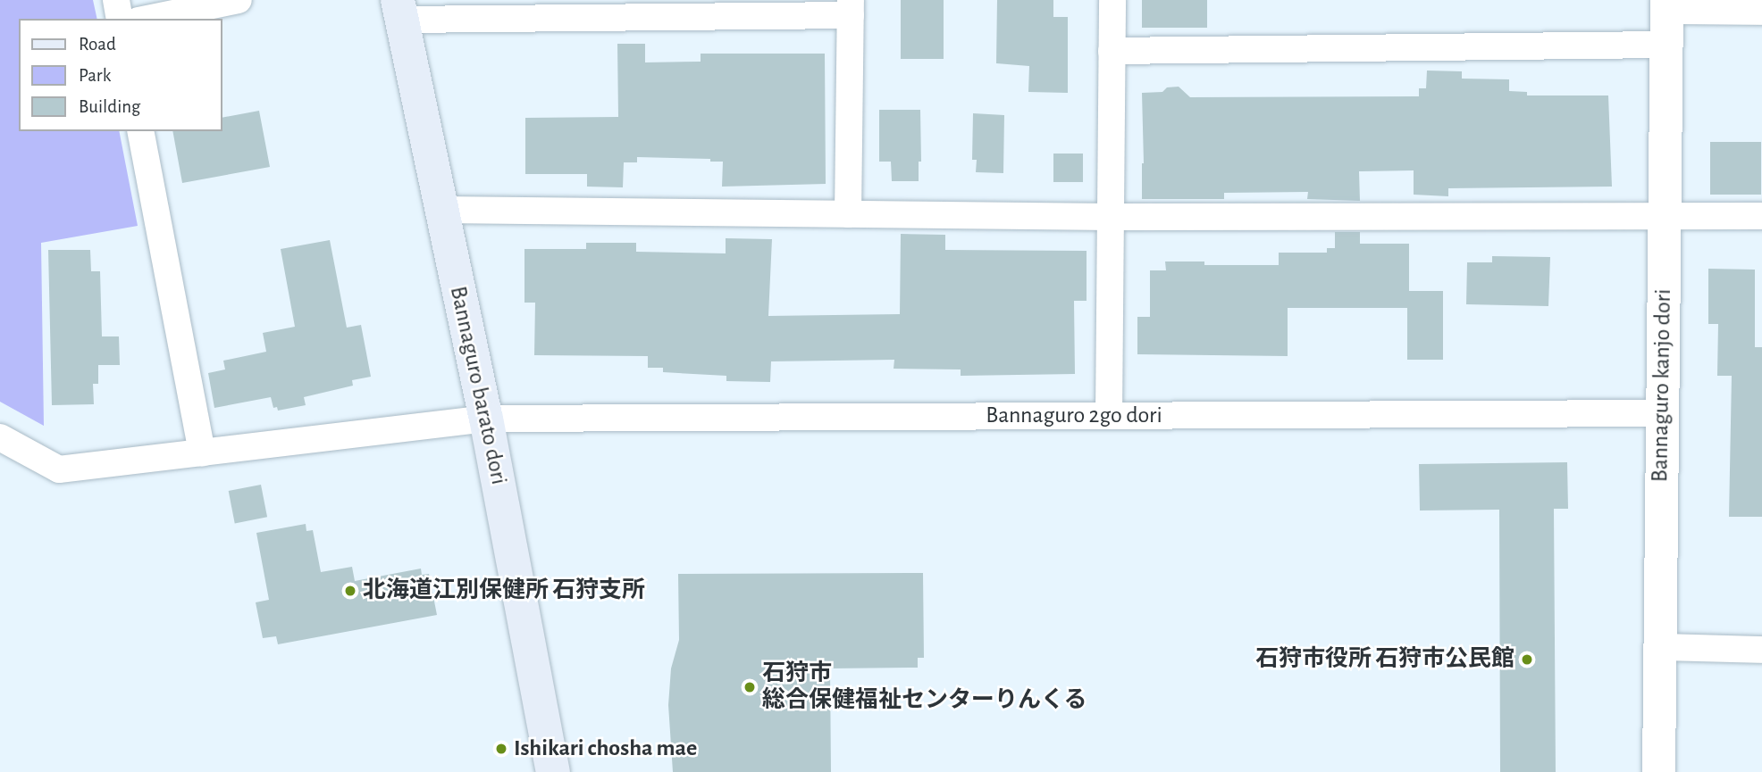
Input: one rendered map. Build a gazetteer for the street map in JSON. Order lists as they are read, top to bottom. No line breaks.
{"streets":{"main road":["Bannaguro barato dori"],"street":["Bannaguro kanjo dori","Bannaguro 2go dori"]},"crossings":[["Bannaguro barato dori","Bannaguro 2go dori"],["Bannaguro kanjo dori","Bannaguro 2go dori"]],"places":["北海道江別保健所 石狩支所","石狩市役所 石狩市公民館","石狩市 総合保健福祉センターりんくる","Ishikari chosha mae"],"legend":["Road","Park","Building"]}
